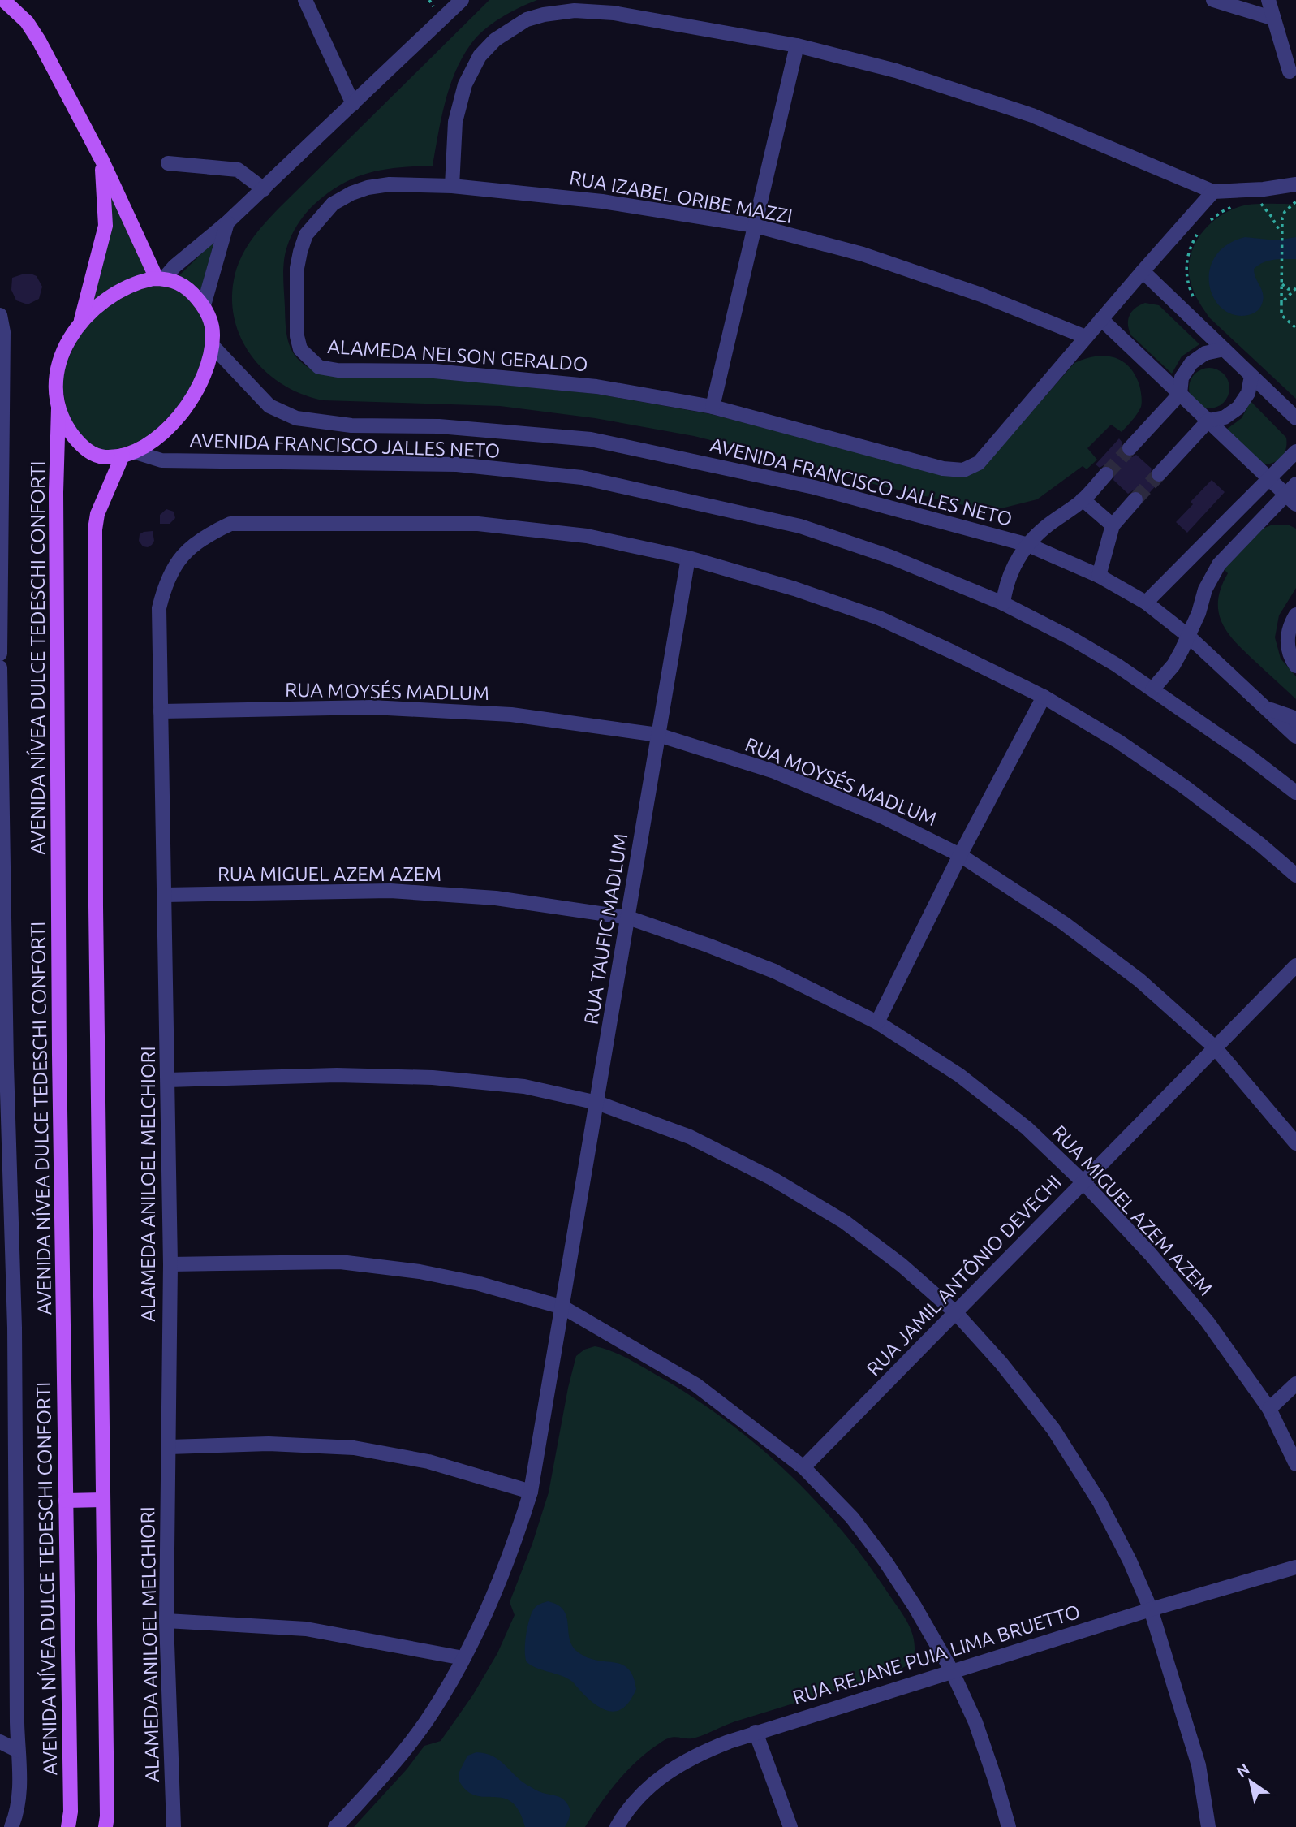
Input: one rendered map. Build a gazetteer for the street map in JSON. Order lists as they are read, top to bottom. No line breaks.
{"streets":{"main road":["AVENIDA NÍVEA DULCE TEDESCHI CONFORTI"],"street":["RUA IZABEL ORIBE MAZZI","ALAMEDA NELSON GERALDO","AVENIDA FRANCISCO JALLES NETO","RUA MOYSÉS MADLUM","RUA MIGUEL AZEM AZEM","RUA TAUFIC MADLUM","ALAMEDA ANILOEL MELCHIORI","RUA JAMIL ANTÔNIO DEVECHI","RUA REJANE PUIA LIMA BRUETTO"]},"crossings":[["RUA IZABEL ORIBE MAZZI","ALAMEDA NELSON GERALDO"],["AVENIDA FRANCISCO JALLES NETO","AVENIDA NÍVEA DULCE TEDESCHI CONFORTI"],["RUA MOYSÉS MADLUM","RUA TAUFIC MADLUM"],["RUA MOYSÉS MADLUM","ALAMEDA ANILOEL MELCHIORI"],["RUA MOYSÉS MADLUM","RUA JAMIL ANTÔNIO DEVECHI"],["RUA MIGUEL AZEM AZEM","RUA TAUFIC MADLUM"],["RUA MIGUEL AZEM AZEM","ALAMEDA ANILOEL MELCHIORI"],["RUA MIGUEL AZEM AZEM","RUA JAMIL ANTÔNIO DEVECHI"],["RUA TAUFIC MADLUM","ALAMEDA ANILOEL MELCHIORI"]],"north":"top left"}
